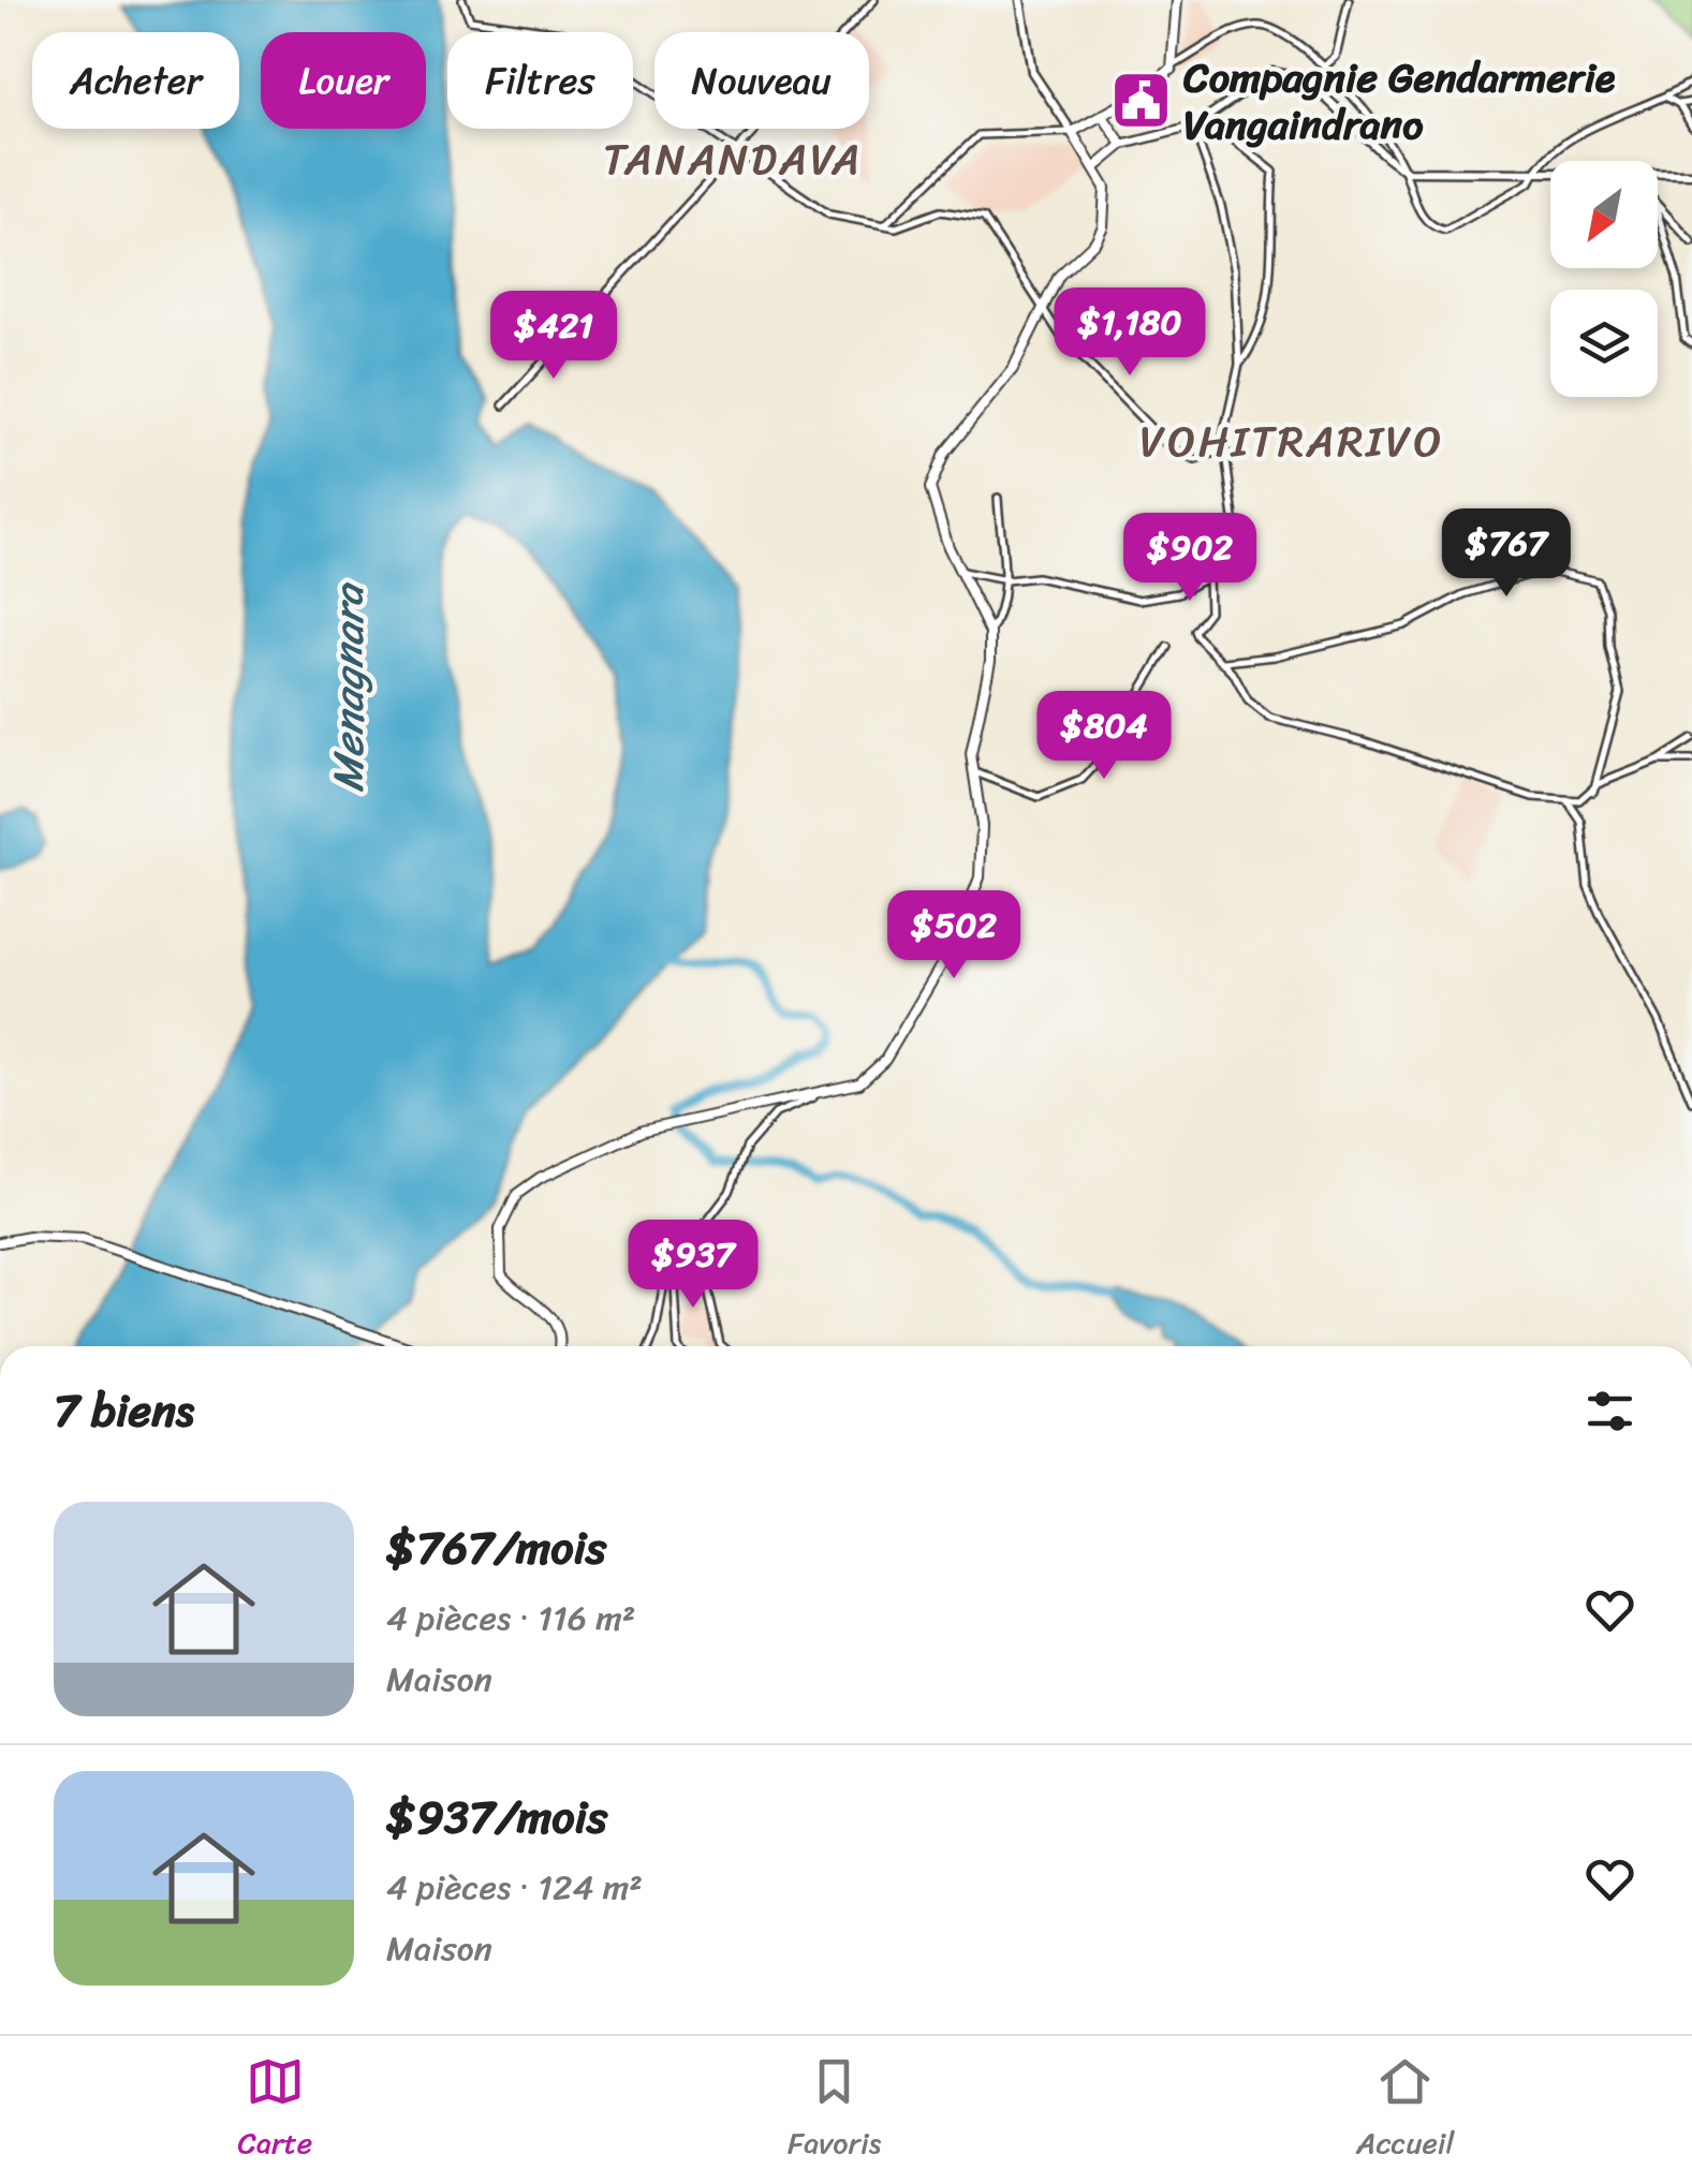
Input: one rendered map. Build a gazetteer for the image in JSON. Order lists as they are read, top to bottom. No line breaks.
{"districts":["TANANDAVA","VOHITRARIVO"],"water":["Menagnara"],"places":{"public building":["Compagnie Gendarmerie Vangaindrano"]},"north":"bottom left","page":{"chip":["Acheter","Louer","Filtres","Nouveau"],"price":["$1,180","$421","$767","$902","$804","$502","$937"],"heading":"7 biens","list":[{"name":"$767/mois","note":"4 pièces · 116 m² · Maison"},{"name":"$937/mois","note":"4 pièces · 124 m² · Maison"}],"tabs":["Carte","Favoris","Accueil"]}}
